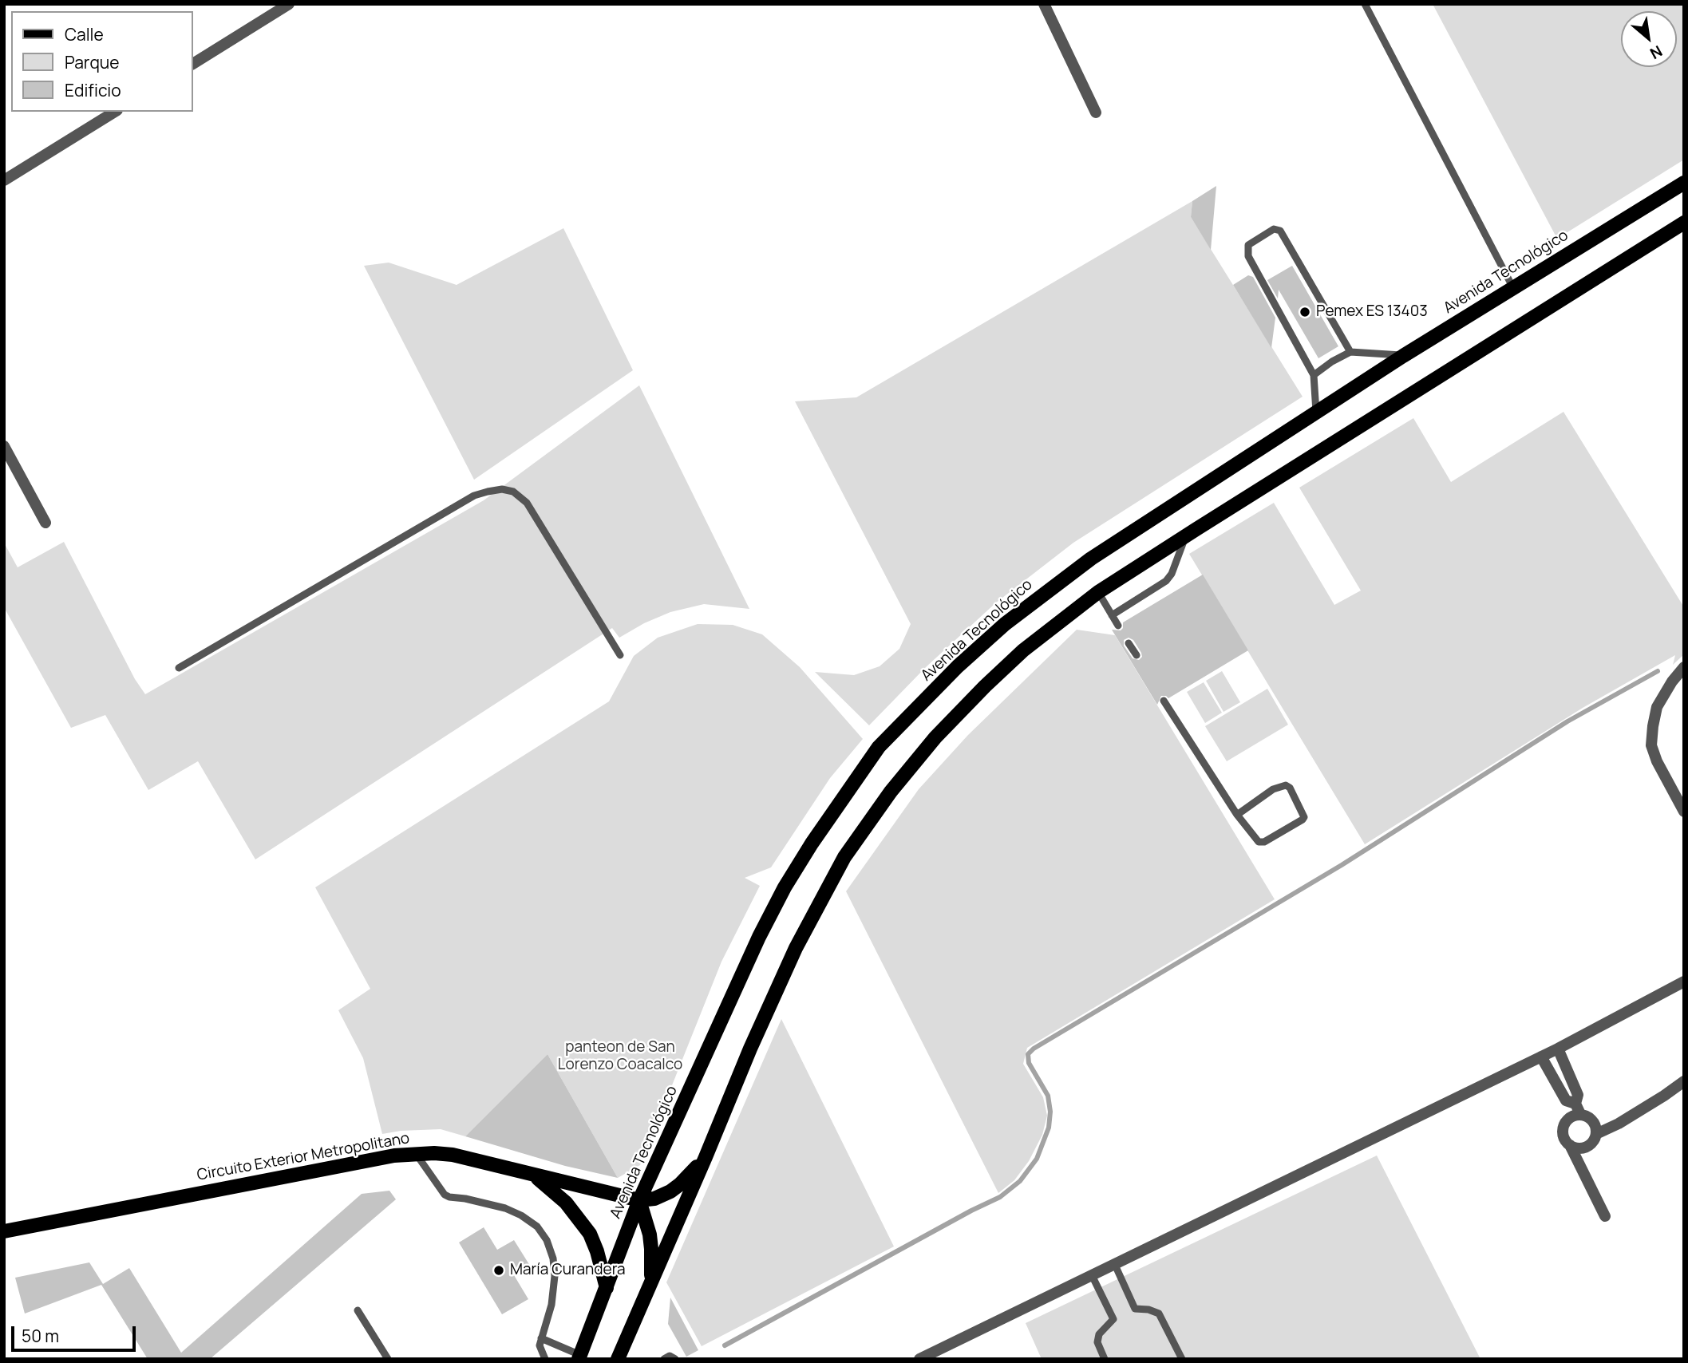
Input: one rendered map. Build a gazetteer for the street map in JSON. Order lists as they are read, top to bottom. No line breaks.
{"streets":{"main road":["Avenida Tecnológico","Circuito Exterior Metropolitano"]},"crossings":[["Avenida Tecnológico","Circuito Exterior Metropolitano"]],"parks":["panteon de San Lorenzo Coacalco"],"places":["Pemex ES 13403","María Curandera"],"legend":["Calle","Parque","Edificio"],"scale_bar":"50 m","north":"bottom right"}
